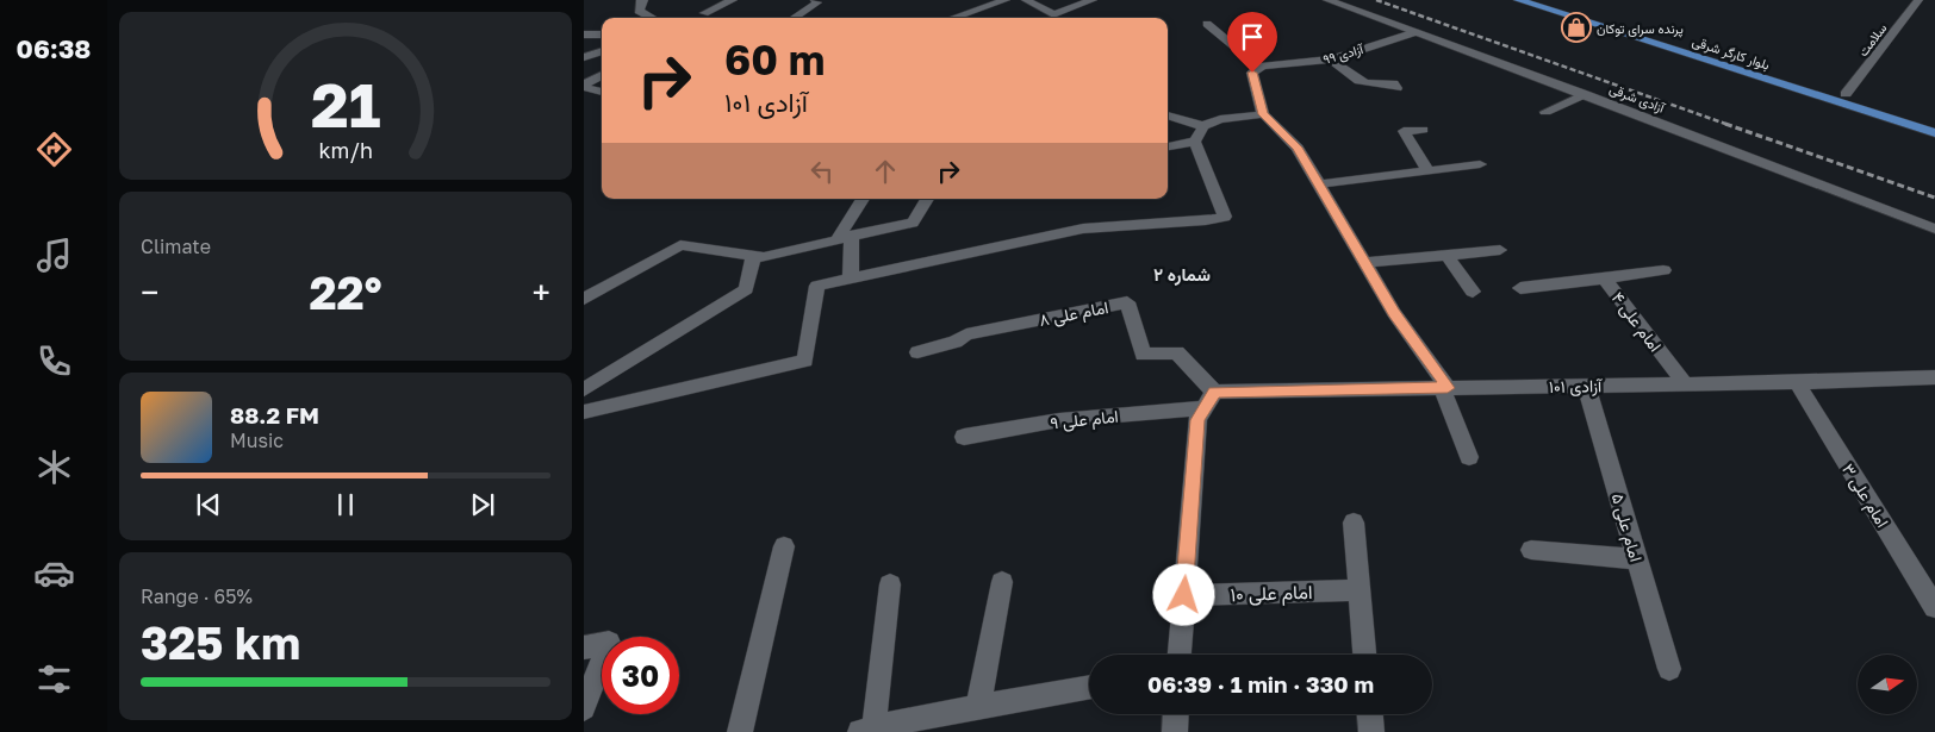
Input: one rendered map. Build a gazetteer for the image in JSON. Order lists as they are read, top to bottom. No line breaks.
{"streets":{"main road":["بلوار کارگر شرقی"],"street":["سلامت","آزادی ٩٩","آزادی شرقی","امام علی ۸","امام علی ۴","آزادی ۱۰۱","امام علی ۹","امام علی ۳","امام علی ۵","امام علی ۱۰"]},"crossings":[["سلامت","بلوار کارگر شرقی"],["آزادی ٩٩","آزادی شرقی"],["امام علی ۸","آزادی ۱۰۱"],["امام علی ۸","امام علی ۹"],["امام علی ۴","آزادی ۱۰۱"],["آزادی ۱۰۱","امام علی ۹"],["آزادی ۱۰۱","امام علی ۳"],["آزادی ۱۰۱","امام علی ۵"]],"districts":["شماره ۲"],"places":{"shop":["پرنده سرای توکان"]},"north":"right","page":{"tabs":"06:38","turn":["60 m","آزادی ۱۰۱"],"tile":["Climate",["Range · 65%","325 km"]],"heat":["−","22°","+"],"song":["88.2 FM","Music"],"limit":"30","trip":"06:39 · 1 min · 330 m","gauge":["21","km/h"]}}
